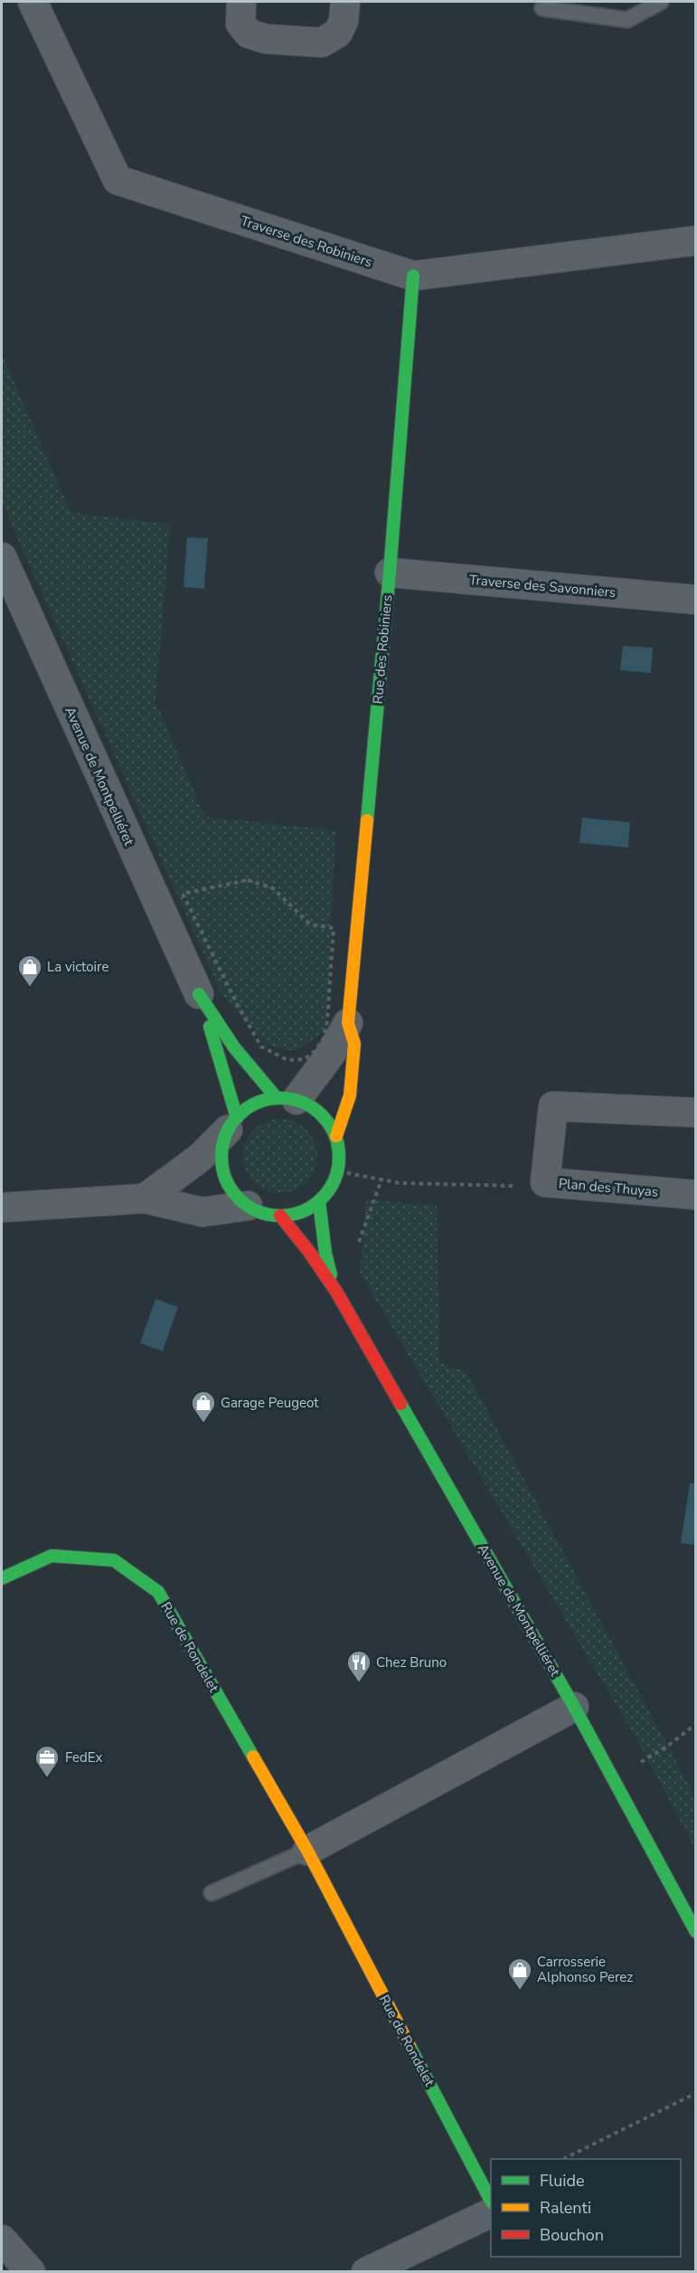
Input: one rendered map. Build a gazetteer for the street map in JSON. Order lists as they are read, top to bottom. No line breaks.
{"streets":{"street":["Traverse des Robiniers","Traverse des Savonniers","Rue des Robiniers","Avenue de Montpelliéret","Plan des Thuyas","Rue de Rondelet"]},"crossings":[["Traverse des Robiniers","Rue des Robiniers"],["Traverse des Savonniers","Rue des Robiniers"],["Rue des Robiniers","Avenue de Montpelliéret"]],"places":{"shop":["La victoire","Garage Peugeot","Carrosserie Alphonso Perez"],"restaurant":["Chez Bruno"],"office":["FedEx"]},"legend":["Fluide","Ralenti","Bouchon"]}
